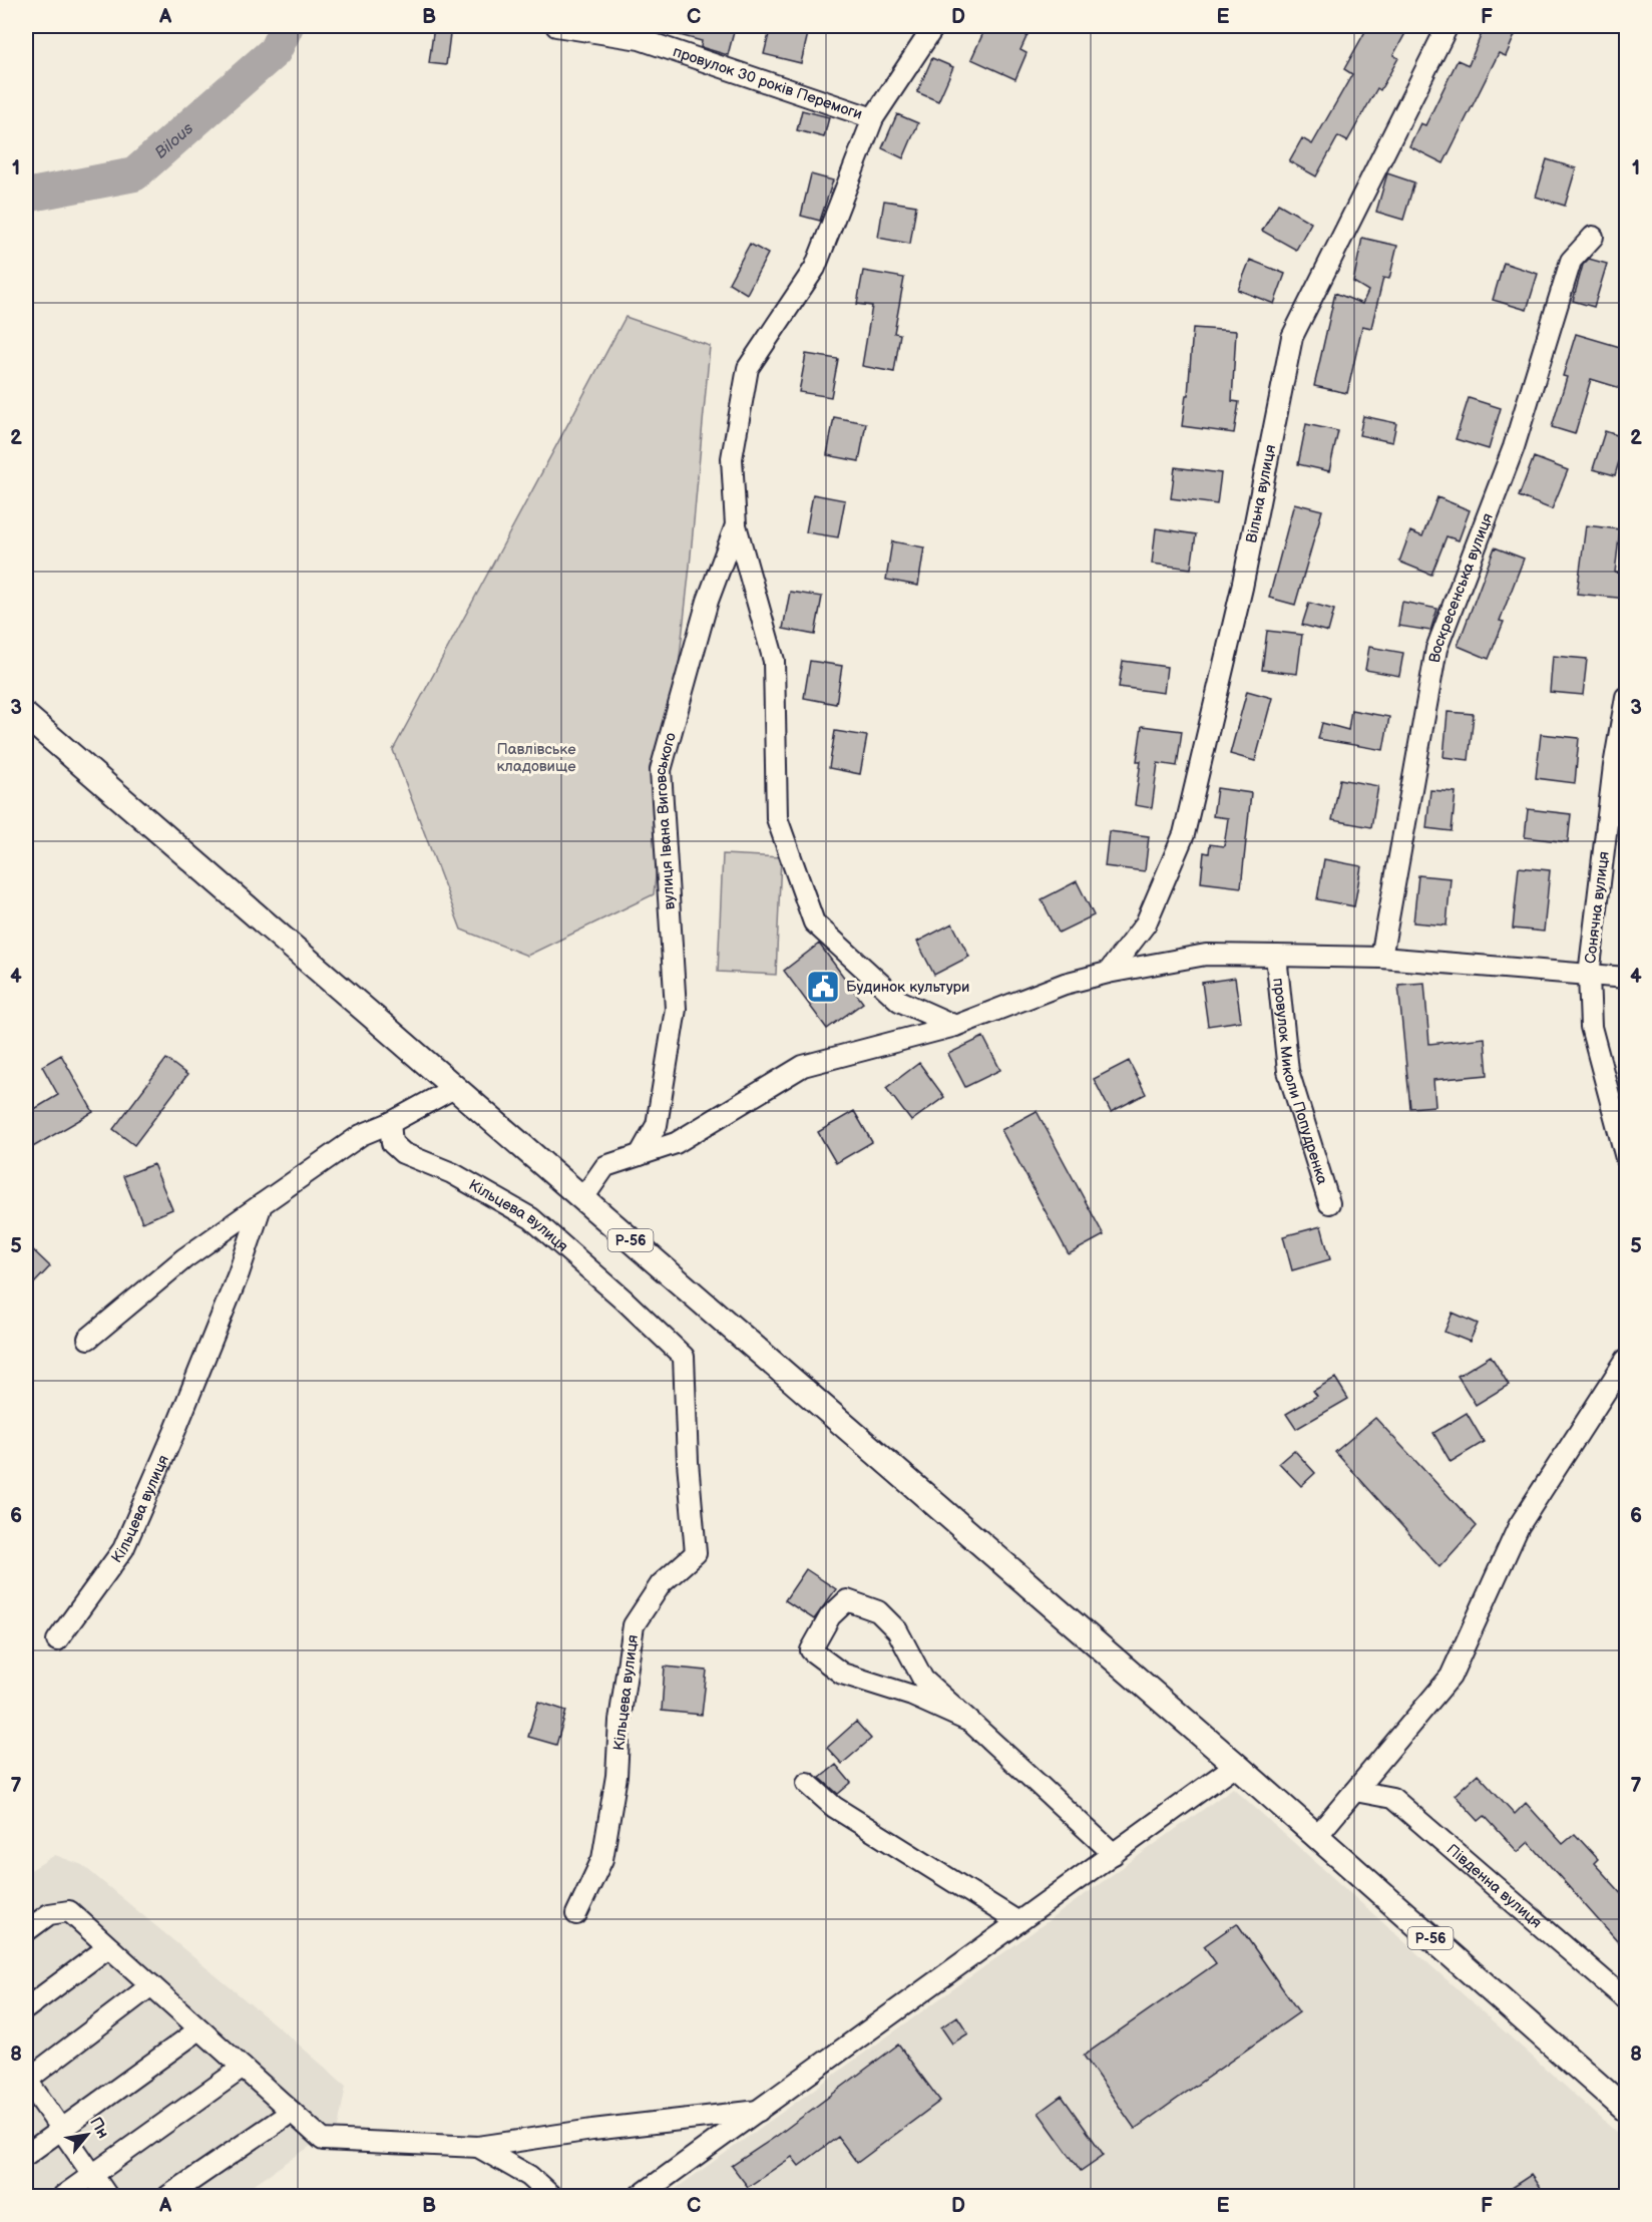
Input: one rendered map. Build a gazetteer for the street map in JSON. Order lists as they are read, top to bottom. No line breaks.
{"streets":{"main road":["Р-56"],"street":["провулок 30 років Перемоги","Вільна вулиця","Воскресенська вулиця","вулиця Івана Виговського","Сонячна вулиця","провулок Миколи Попудренка","Кільцева вулиця","Південна вулиця"]},"crossings":[["провулок 30 років Перемоги","вулиця Івана Виговського"]],"water":["Bilous"],"parks":["Павлівське кладовище"],"places":{"public building":["Будинок культури"]},"north":"top right","grid":{"columns":["A","B","C","D","E","F"],"rows":["1","2","3","4","5","6","7","8"]}}
